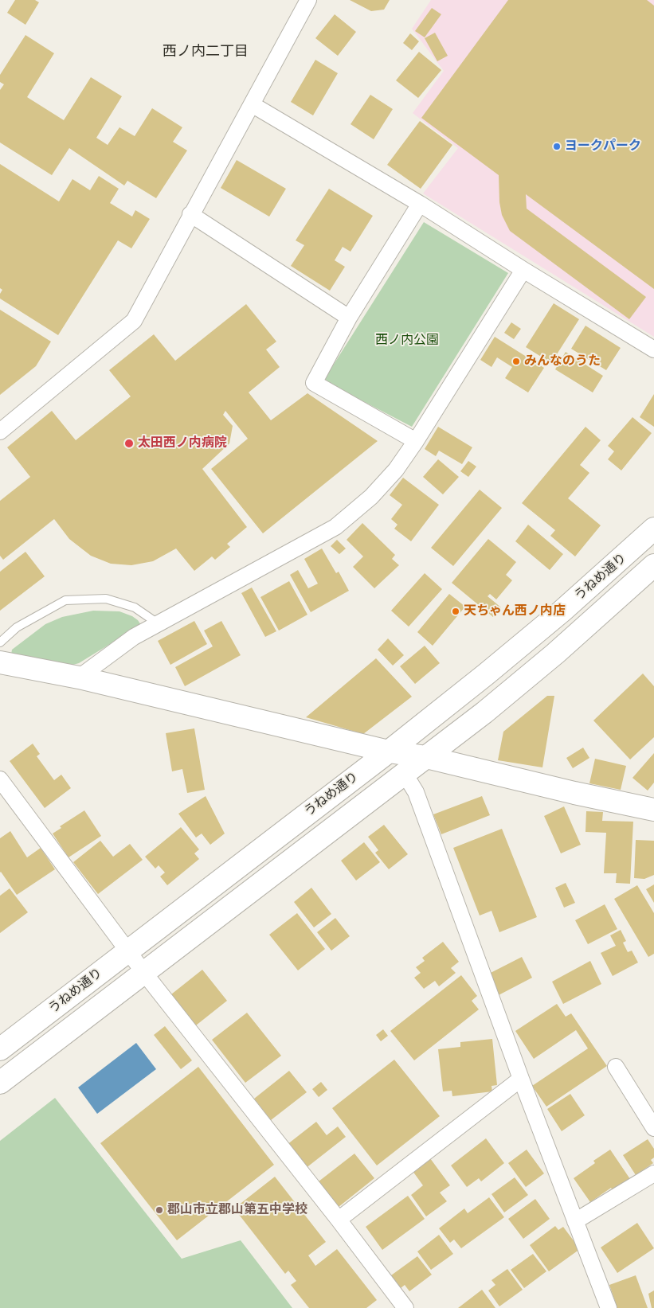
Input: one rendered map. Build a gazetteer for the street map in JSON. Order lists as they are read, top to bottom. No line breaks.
{"streets":{"street":["うねめ通り"]},"districts":["西ノ内二丁目"],"parks":["西ノ内公園"],"places":["ヨークパーク","みんなのうた","太田西ノ内病院","天ちゃん西ノ内店","郡山市立郡山第五中学校"]}
